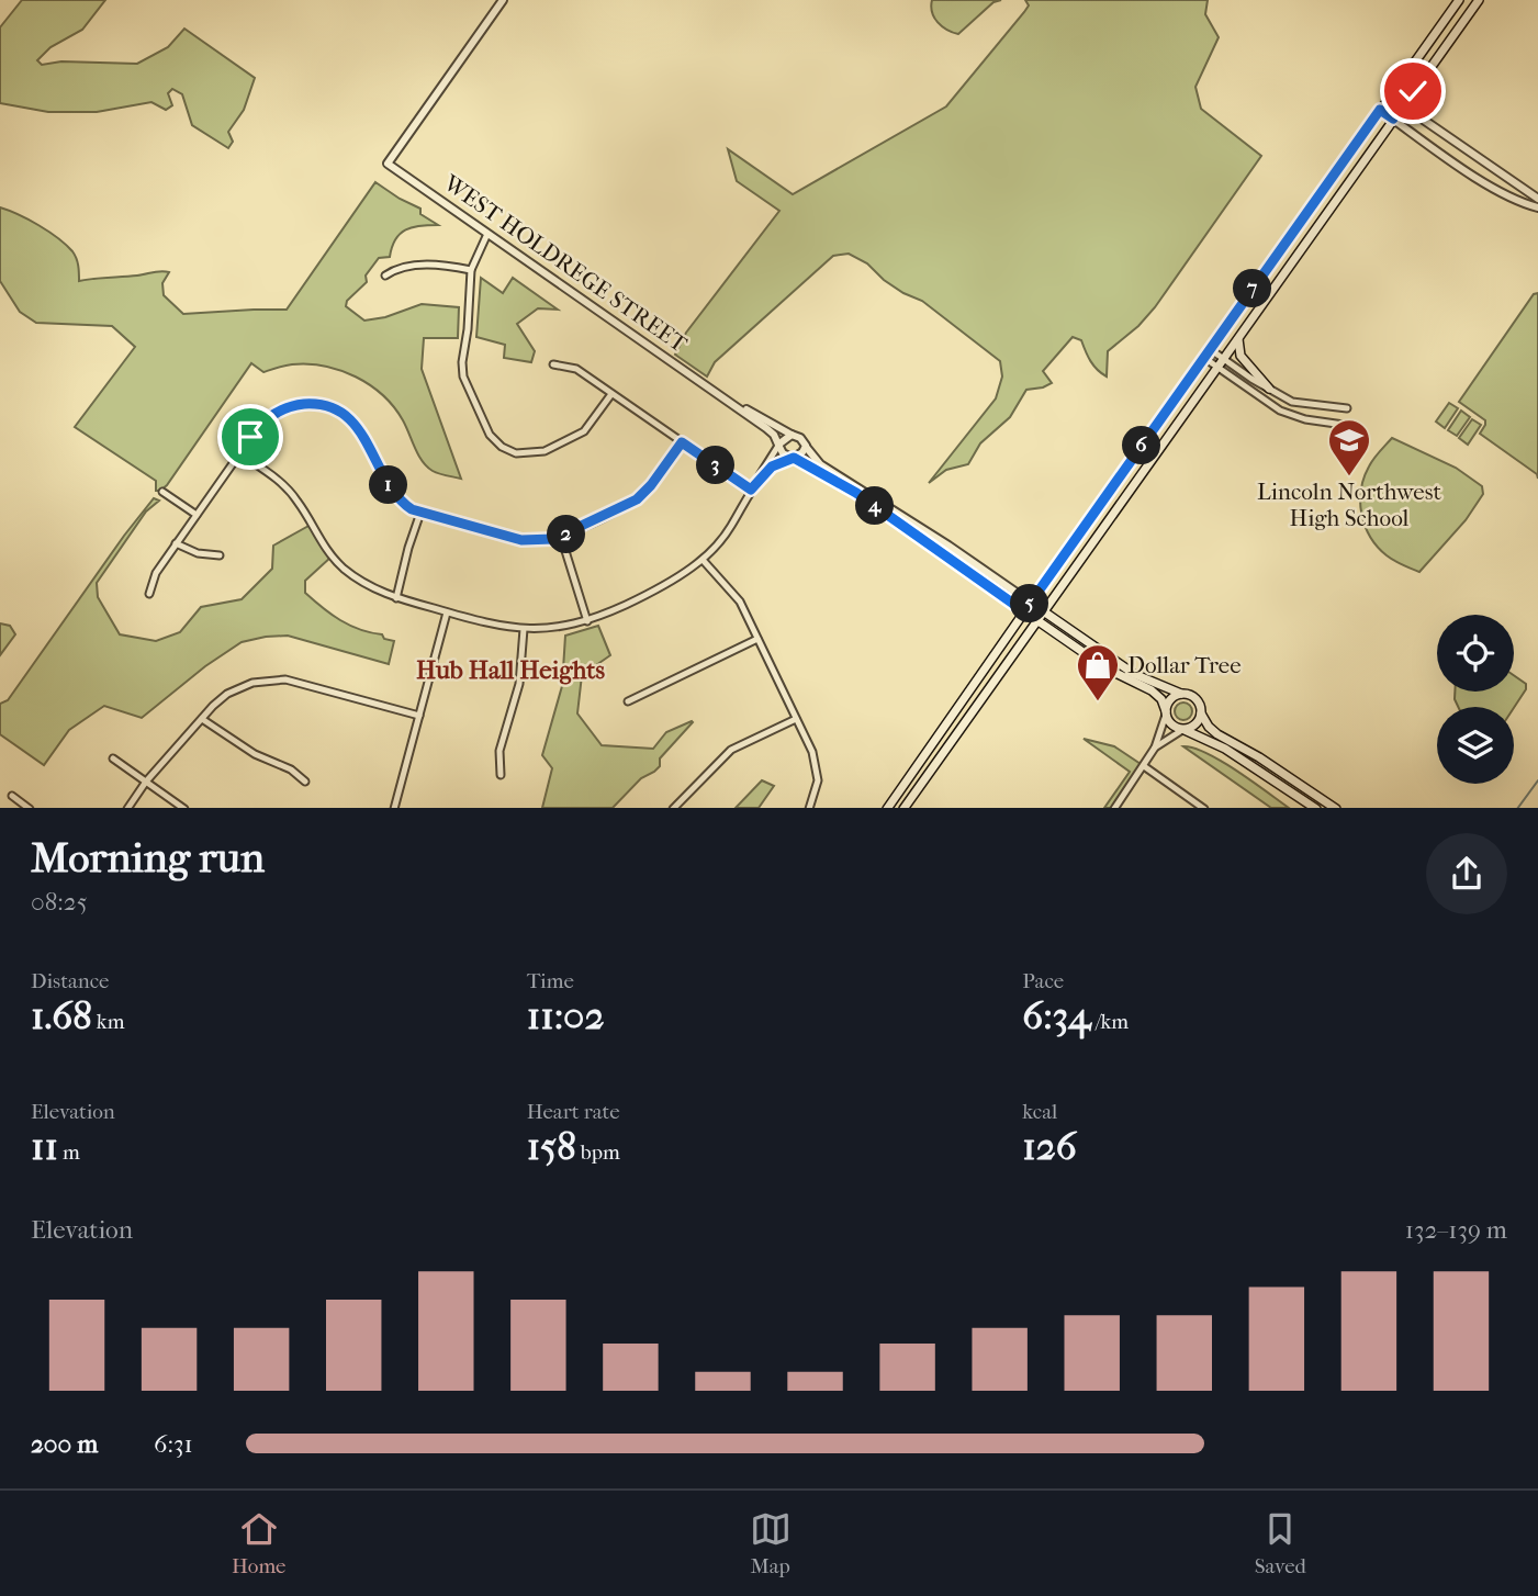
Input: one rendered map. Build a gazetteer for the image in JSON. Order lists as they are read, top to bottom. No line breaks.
{"streets":{"street":["WEST HOLDREGE STREET"]},"districts":["Hub Hall Heights"],"places":{"school or university":["Lincoln Northwest High School"],"shop":["Dollar Tree"]},"page":{"pins":["7","6","3","1","4","2","5"],"heading":["Morning run","08:25"],"stats":[["Distance","1.68 km"],["Time","11:02"],["Pace","6:34 /km"],["Elevation","11 m"],["Heart rate","158 bpm"],["kcal","126"]],"chart":["Elevation","132–139 m"],"list":[{"name":"200 m","note":"6:31"}],"tabs":["Home","Map","Saved"]}}
